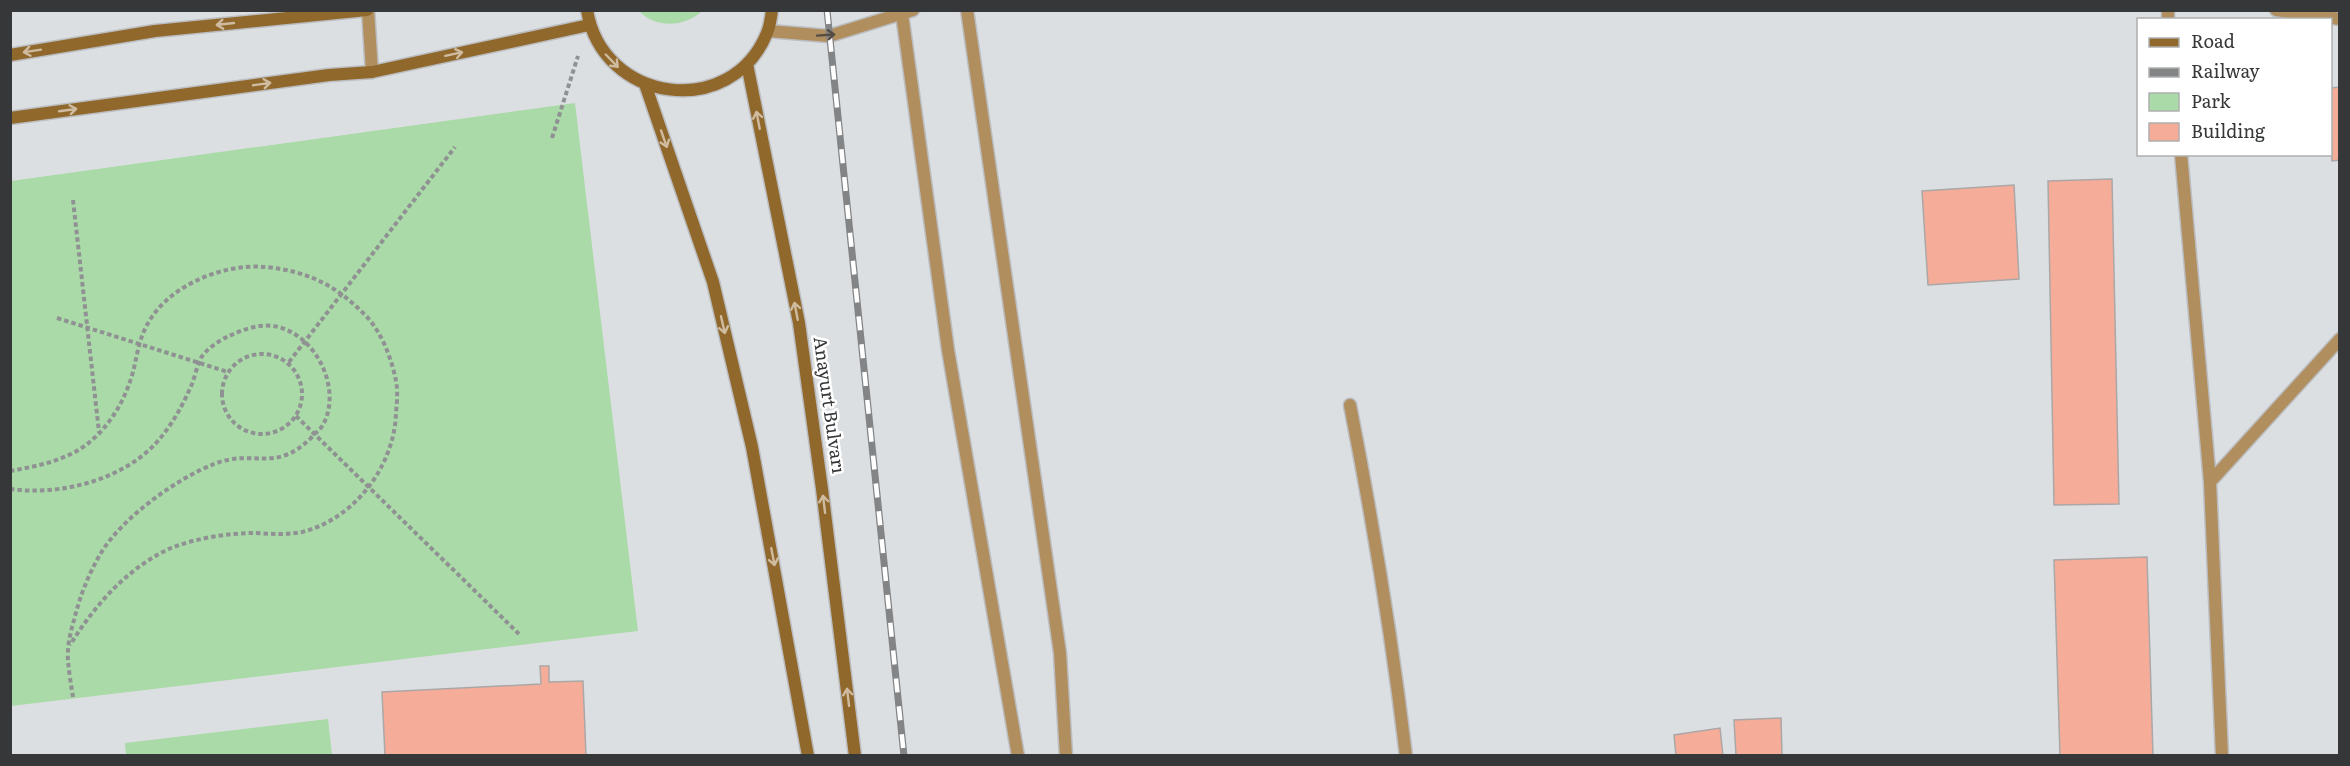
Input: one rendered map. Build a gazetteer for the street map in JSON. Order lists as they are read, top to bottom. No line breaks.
{"streets":{"main road":["Anayurt Bulvarı"]},"legend":["Road","Railway","Park","Building"]}
